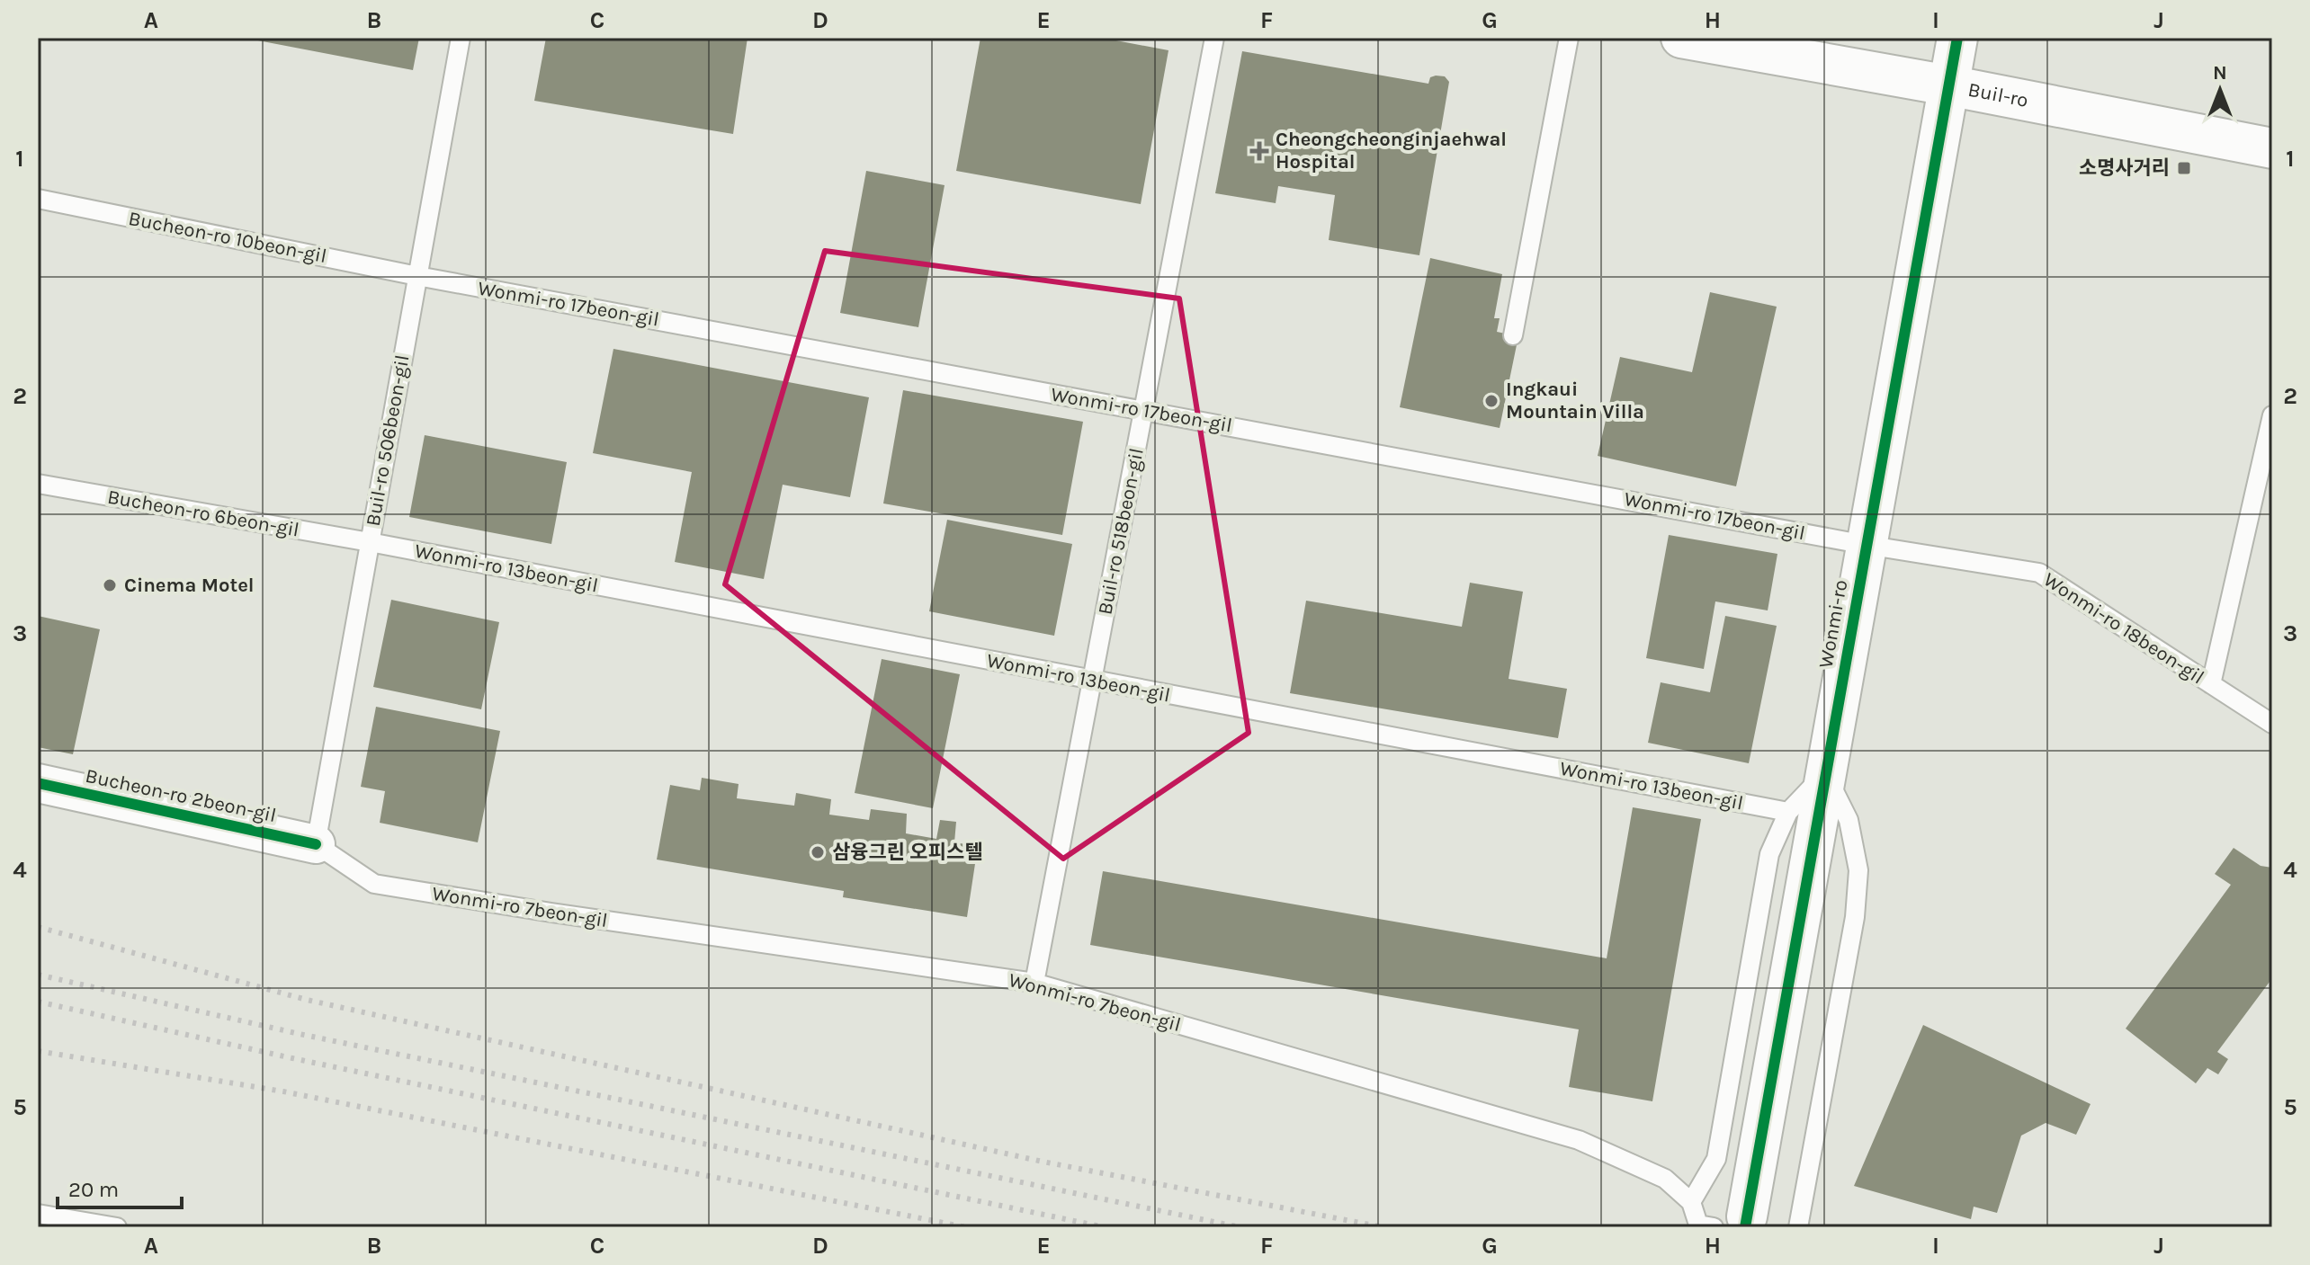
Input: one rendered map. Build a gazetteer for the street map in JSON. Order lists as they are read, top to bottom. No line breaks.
{"streets":{"street":["Buil-ro","Wonmi-ro","Bucheon-ro 2beon-gil"],"lane":["Bucheon-ro 10beon-gil","Wonmi-ro 17beon-gil","Buil-ro 506beon-gil","Bucheon-ro 6beon-gil","Buil-ro 518beon-gil","Wonmi-ro 13beon-gil","Wonmi-ro 18beon-gil","Wonmi-ro 7beon-gil"]},"crossings":[["Buil-ro","Wonmi-ro"],["Bucheon-ro 10beon-gil","Wonmi-ro 17beon-gil"],["Bucheon-ro 10beon-gil","Buil-ro 506beon-gil"],["Wonmi-ro 17beon-gil","Buil-ro 506beon-gil"],["Wonmi-ro 17beon-gil","Buil-ro 518beon-gil"],["Wonmi-ro 17beon-gil","Wonmi-ro"],["Wonmi-ro 17beon-gil","Wonmi-ro 18beon-gil"],["Buil-ro 506beon-gil","Bucheon-ro 6beon-gil"],["Buil-ro 506beon-gil","Wonmi-ro 13beon-gil"],["Buil-ro 506beon-gil","Bucheon-ro 2beon-gil"],["Buil-ro 506beon-gil","Wonmi-ro 7beon-gil"],["Bucheon-ro 6beon-gil","Wonmi-ro 13beon-gil"],["Buil-ro 518beon-gil","Wonmi-ro 13beon-gil"],["Buil-ro 518beon-gil","Wonmi-ro 7beon-gil"],["Wonmi-ro","Wonmi-ro 18beon-gil"],["Wonmi-ro","Wonmi-ro 7beon-gil"],["Bucheon-ro 2beon-gil","Wonmi-ro 7beon-gil"]],"places":{"health":["Cheongcheonginjaehwal Hospital"],"transit":["소명사거리"],"other":["Ingkaui Mountain Villa","Cinema Motel","삼융그린 오피스텔"]},"scale_bar":"20 m","north":"top","grid":{"columns":["A","B","C","D","E","F","G","H","I","J"],"rows":["1","2","3","4","5"]}}
